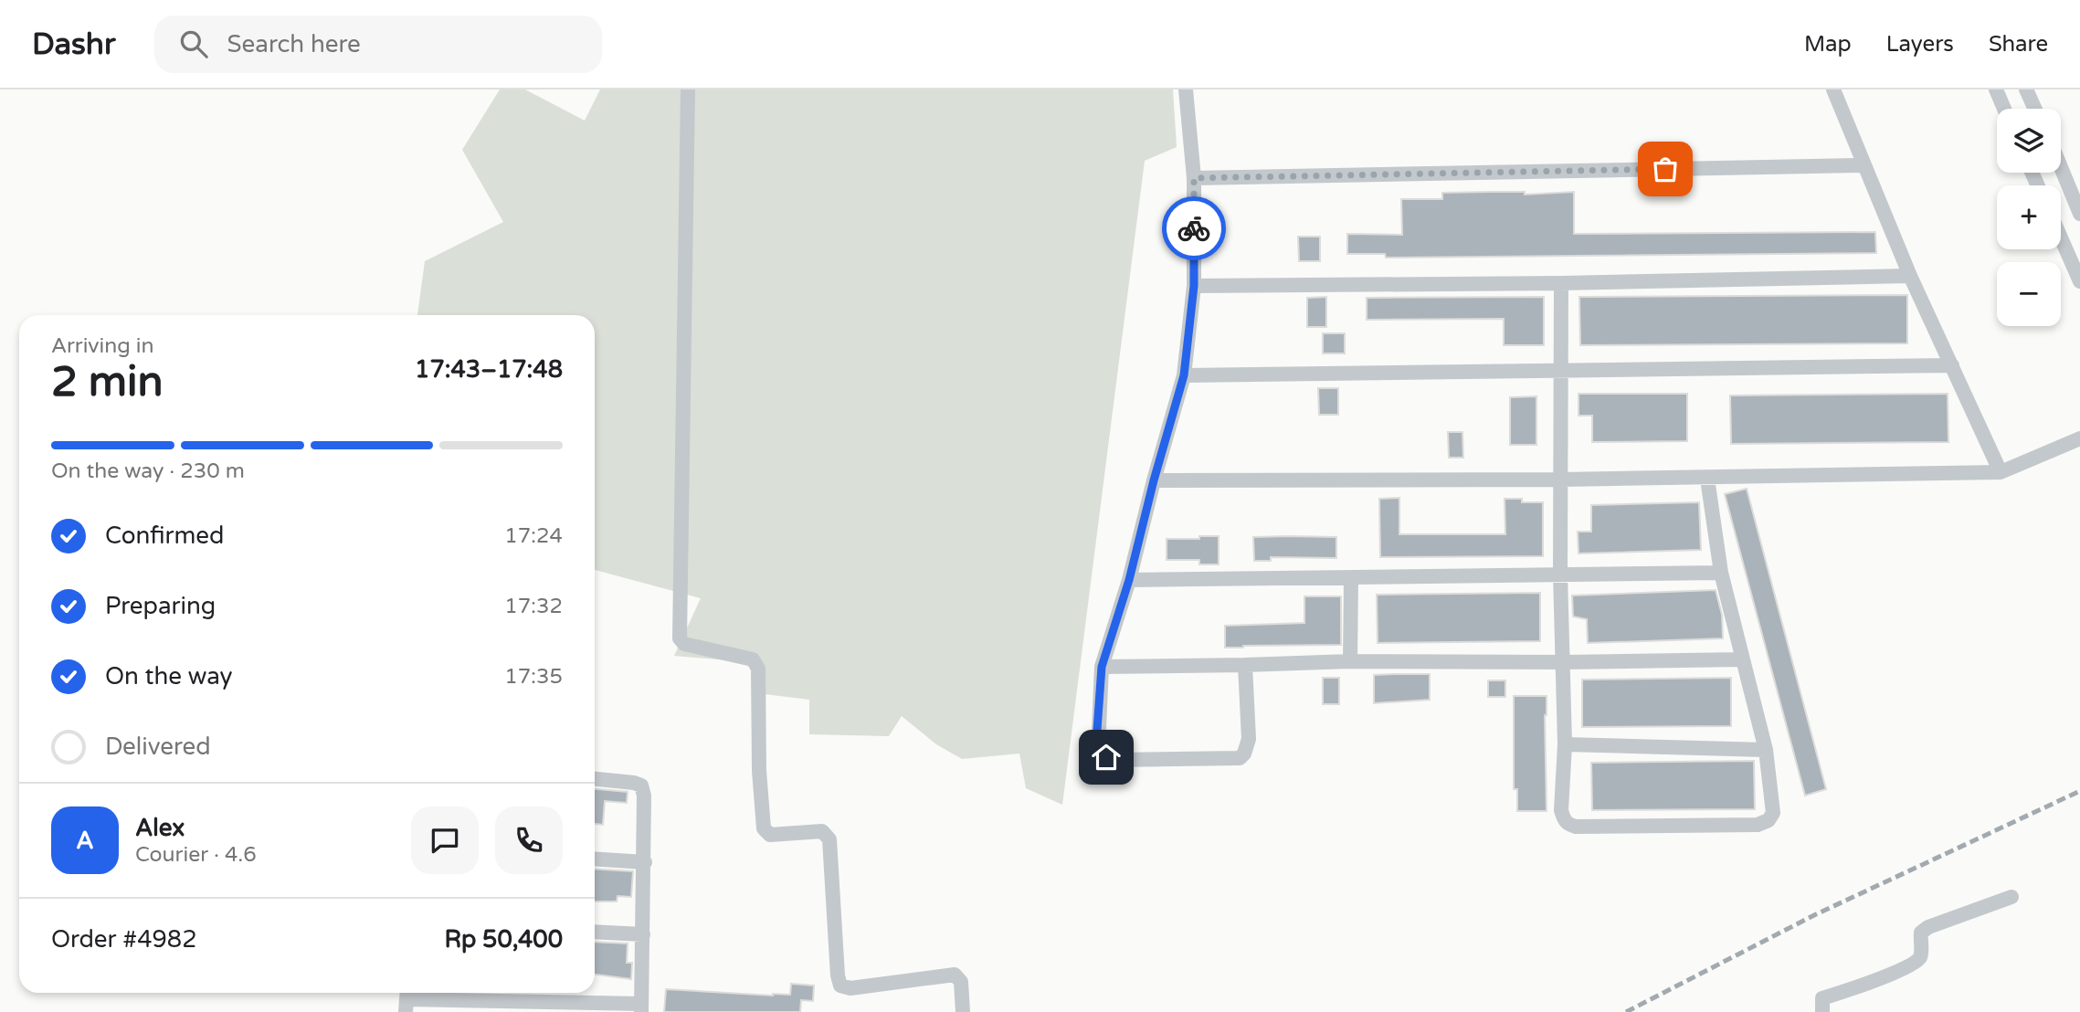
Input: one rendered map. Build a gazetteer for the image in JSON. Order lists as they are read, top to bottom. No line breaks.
{"page":{"header":"Dashr","search":"Search here","nav":["Map","Layers","Share"],"map_buttons":["+","−"],"heading":["2 min","Arriving in","17:43–17:48"],"panel":["Alex","Courier · 4.6","Order #4982","Rp 50,400"],"bar":"On the way · 230 m","list":[["Confirmed","17:24"],["Preparing","17:32"],["On the way","17:35"],"Delivered"],"round":"A"}}
